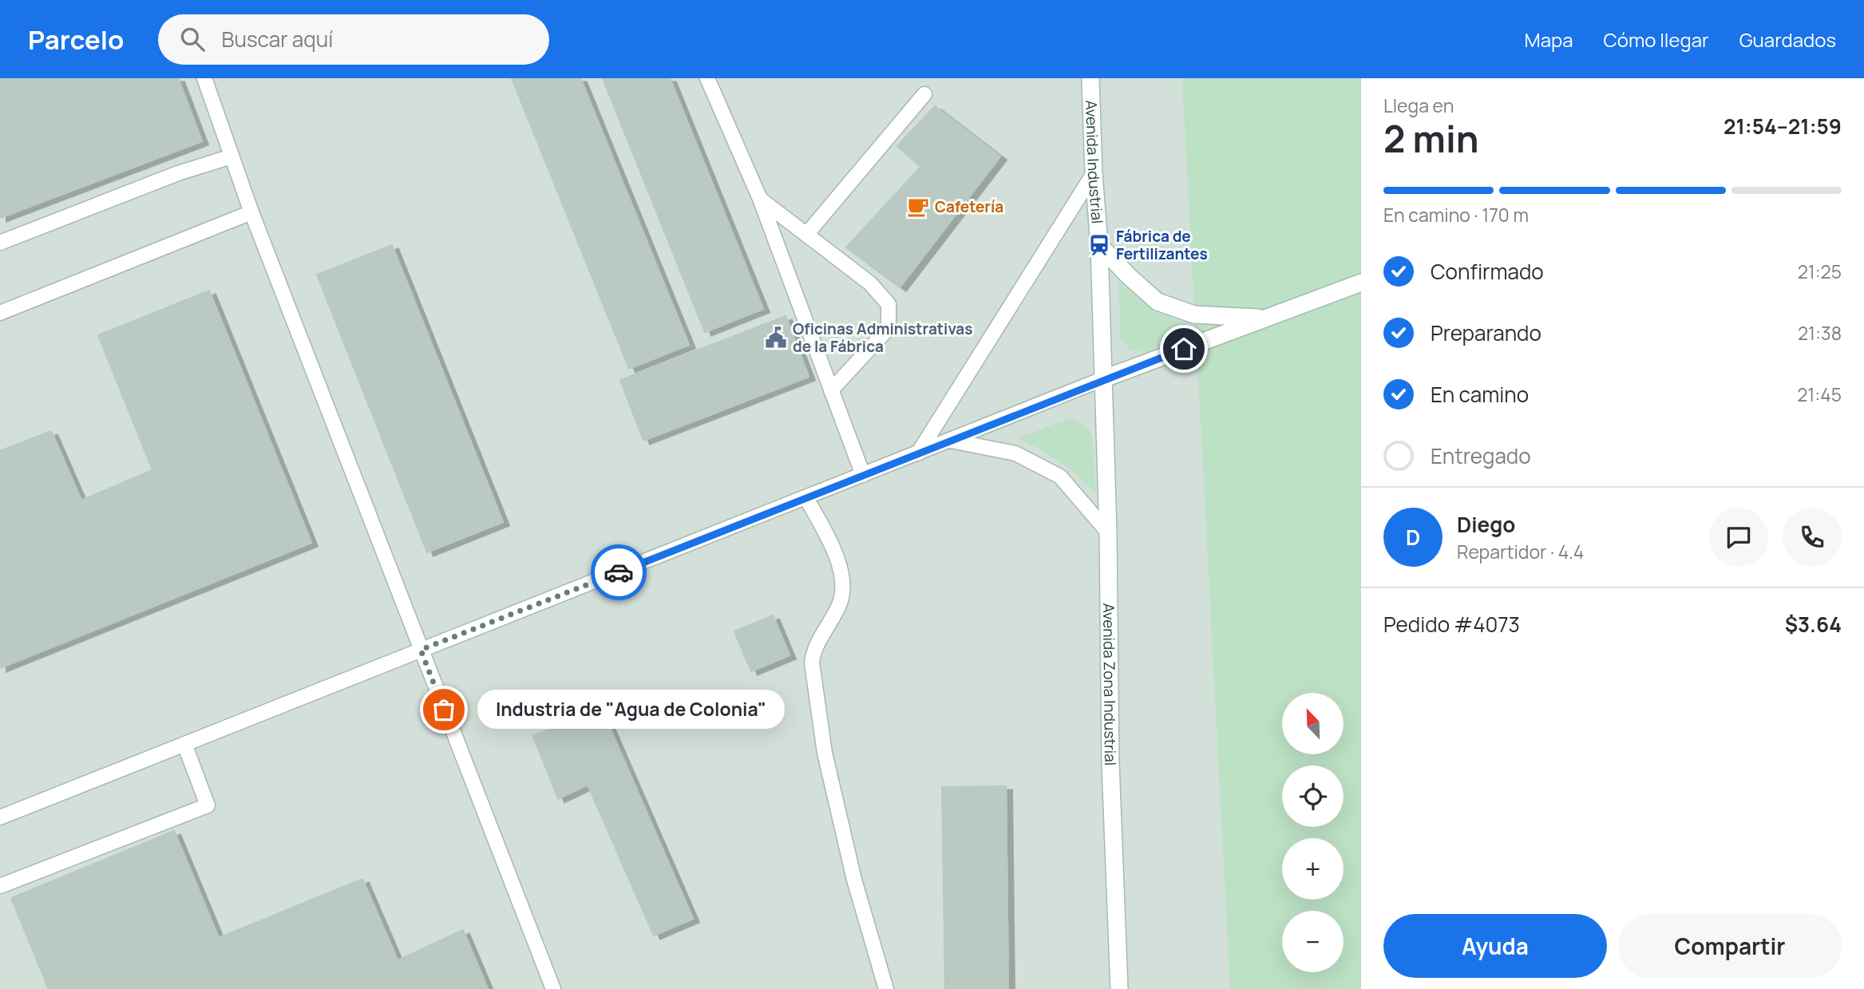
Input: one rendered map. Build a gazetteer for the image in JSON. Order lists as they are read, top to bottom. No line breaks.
{"streets":{"main road":["Avenida Industrial","Avenida Zona Industrial"]},"crossings":[["Avenida Industrial","Avenida Zona Industrial"]],"places":{"cafe":["Cafetería"],"station":["Fábrica de Fertilizantes"],"public building":["Oficinas Administrativas de la Fábrica"],"other":["Industria de \"Agua de Colonia\""]},"north":"top left","page":{"header":"Parcelo","search":"Buscar aquí","nav":["Mapa","Cómo llegar","Guardados"],"heading":["2 min","Llega en","21:54–21:59"],"panel":["Diego","Repartidor · 4.4","Pedido #4073","$3.64"],"bar":"En camino · 170 m","list":[["Confirmado","21:25"],["Preparando","21:38"],["En camino","21:45"],"Entregado"],"round":"D","bubble":"Industria de \"Agua de Colonia\"","map_buttons":["+","−"],"buttons":["Ayuda","Compartir"]}}
